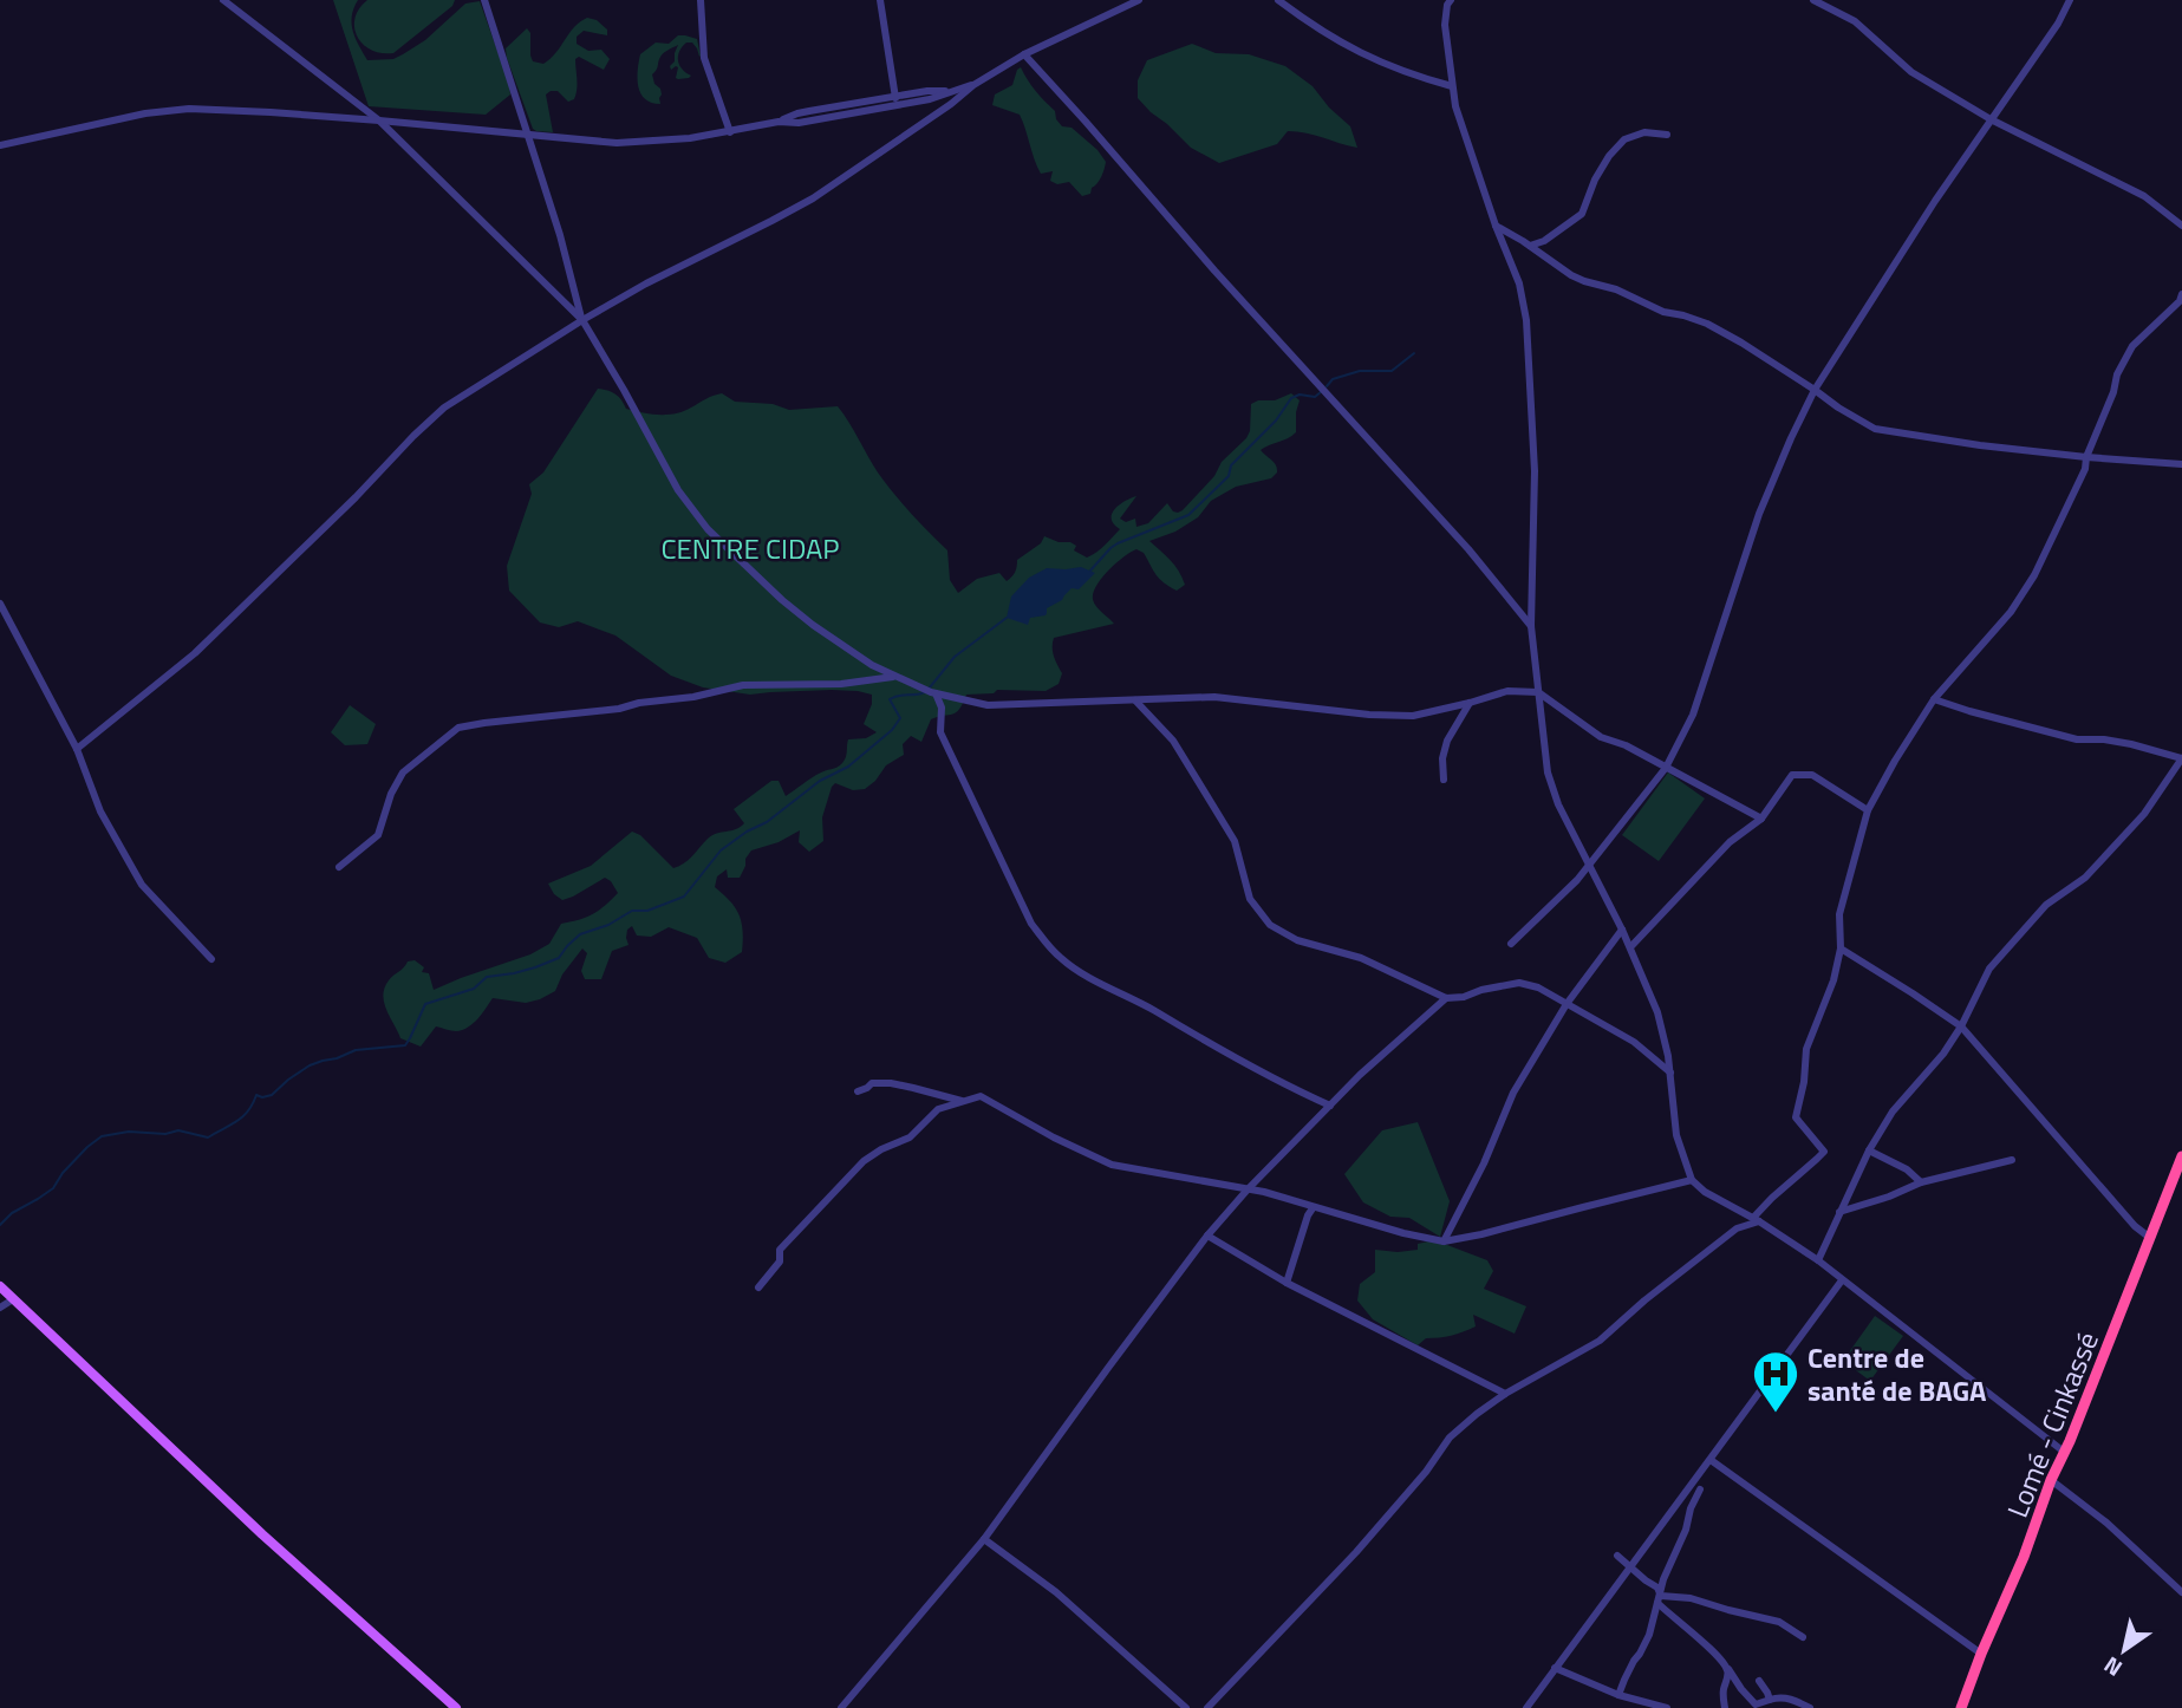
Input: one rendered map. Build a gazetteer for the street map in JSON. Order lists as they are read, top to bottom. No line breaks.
{"streets":{"highway":["Lomé - Cinkassé"]},"parks":["CENTRE CIDAP"],"places":{"hospital":["Centre de santé de BAGA"]},"north":"bottom left"}
